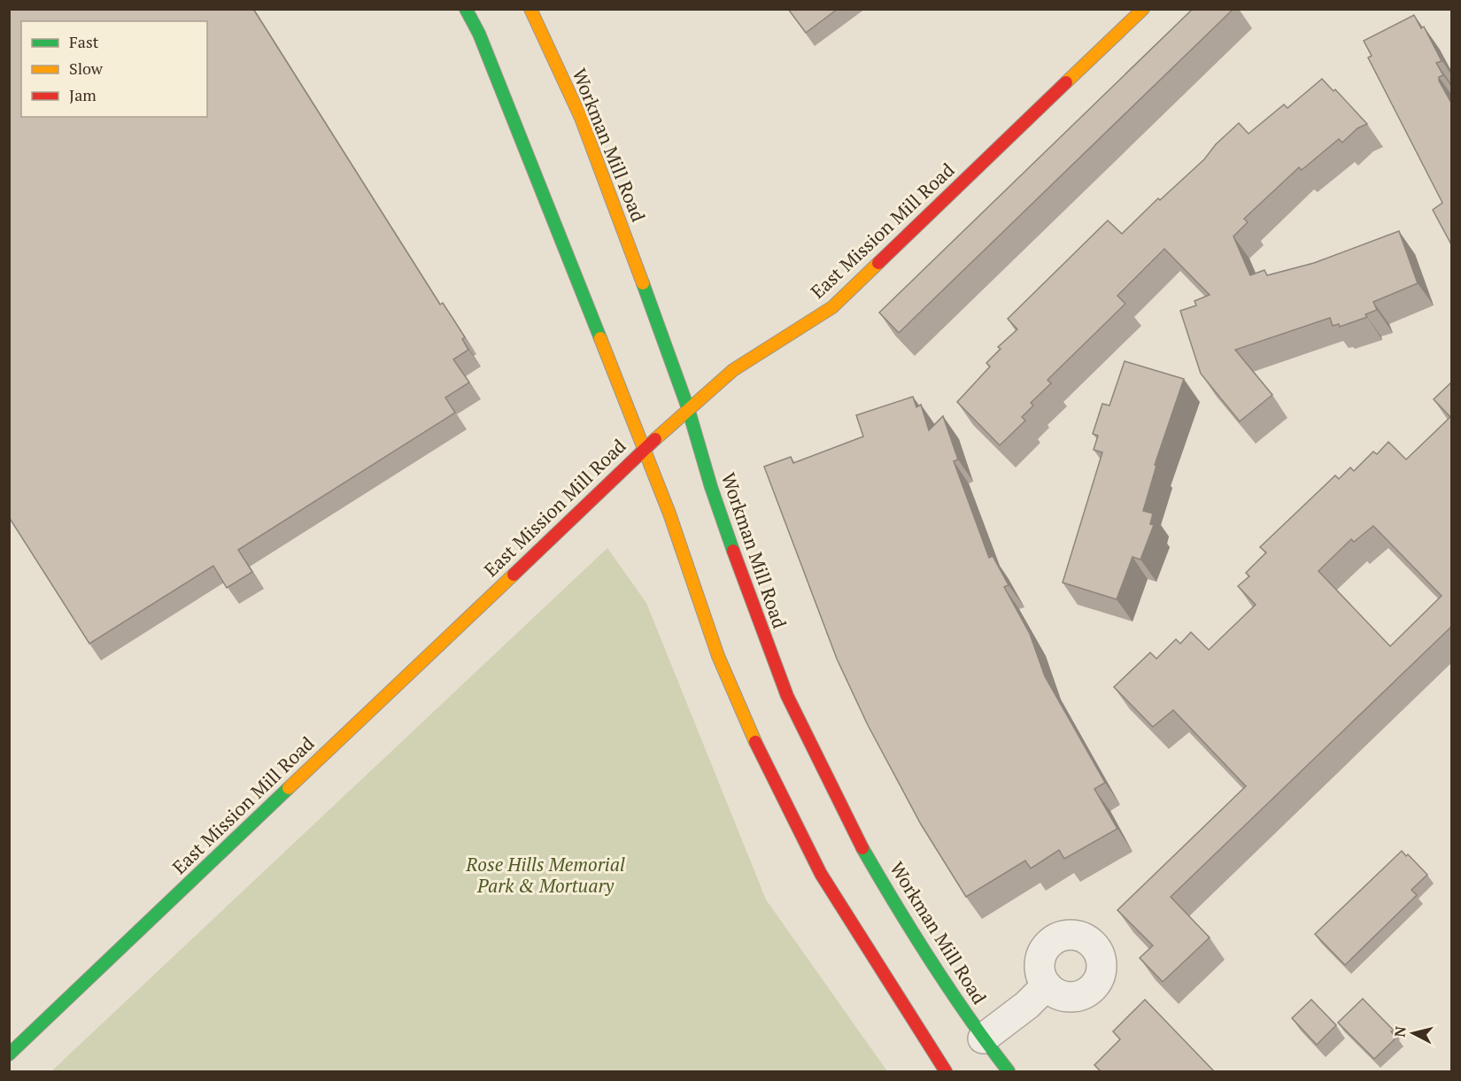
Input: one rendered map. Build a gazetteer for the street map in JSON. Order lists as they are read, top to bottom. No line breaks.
{"streets":{"main road":["Workman Mill Road","East Mission Mill Road"]},"crossings":[["Workman Mill Road","East Mission Mill Road"]],"parks":["Rose Hills Memorial Park & Mortuary"],"legend":["Fast","Slow","Jam"],"north":"left"}
